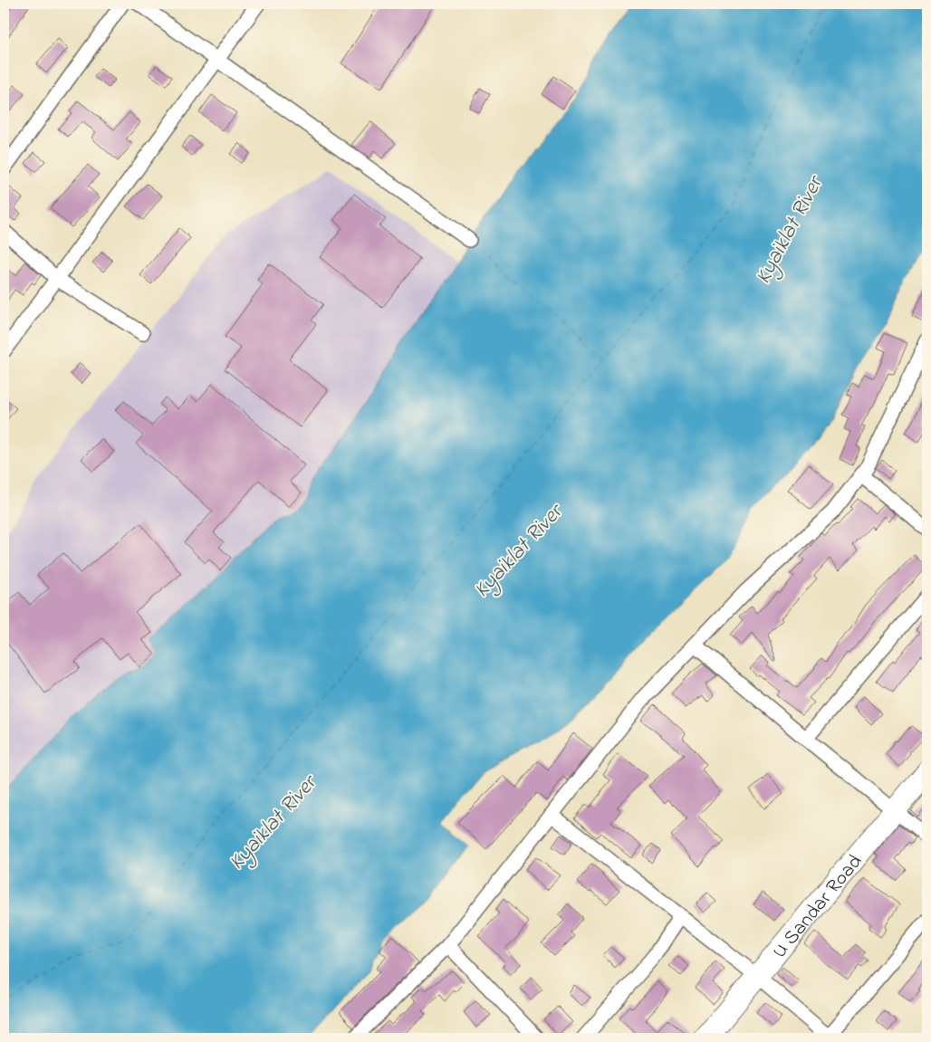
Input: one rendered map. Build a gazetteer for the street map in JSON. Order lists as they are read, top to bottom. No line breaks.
{"streets":{"main road":["U Sandar Road"]},"water":["Kyaiklat River"]}
